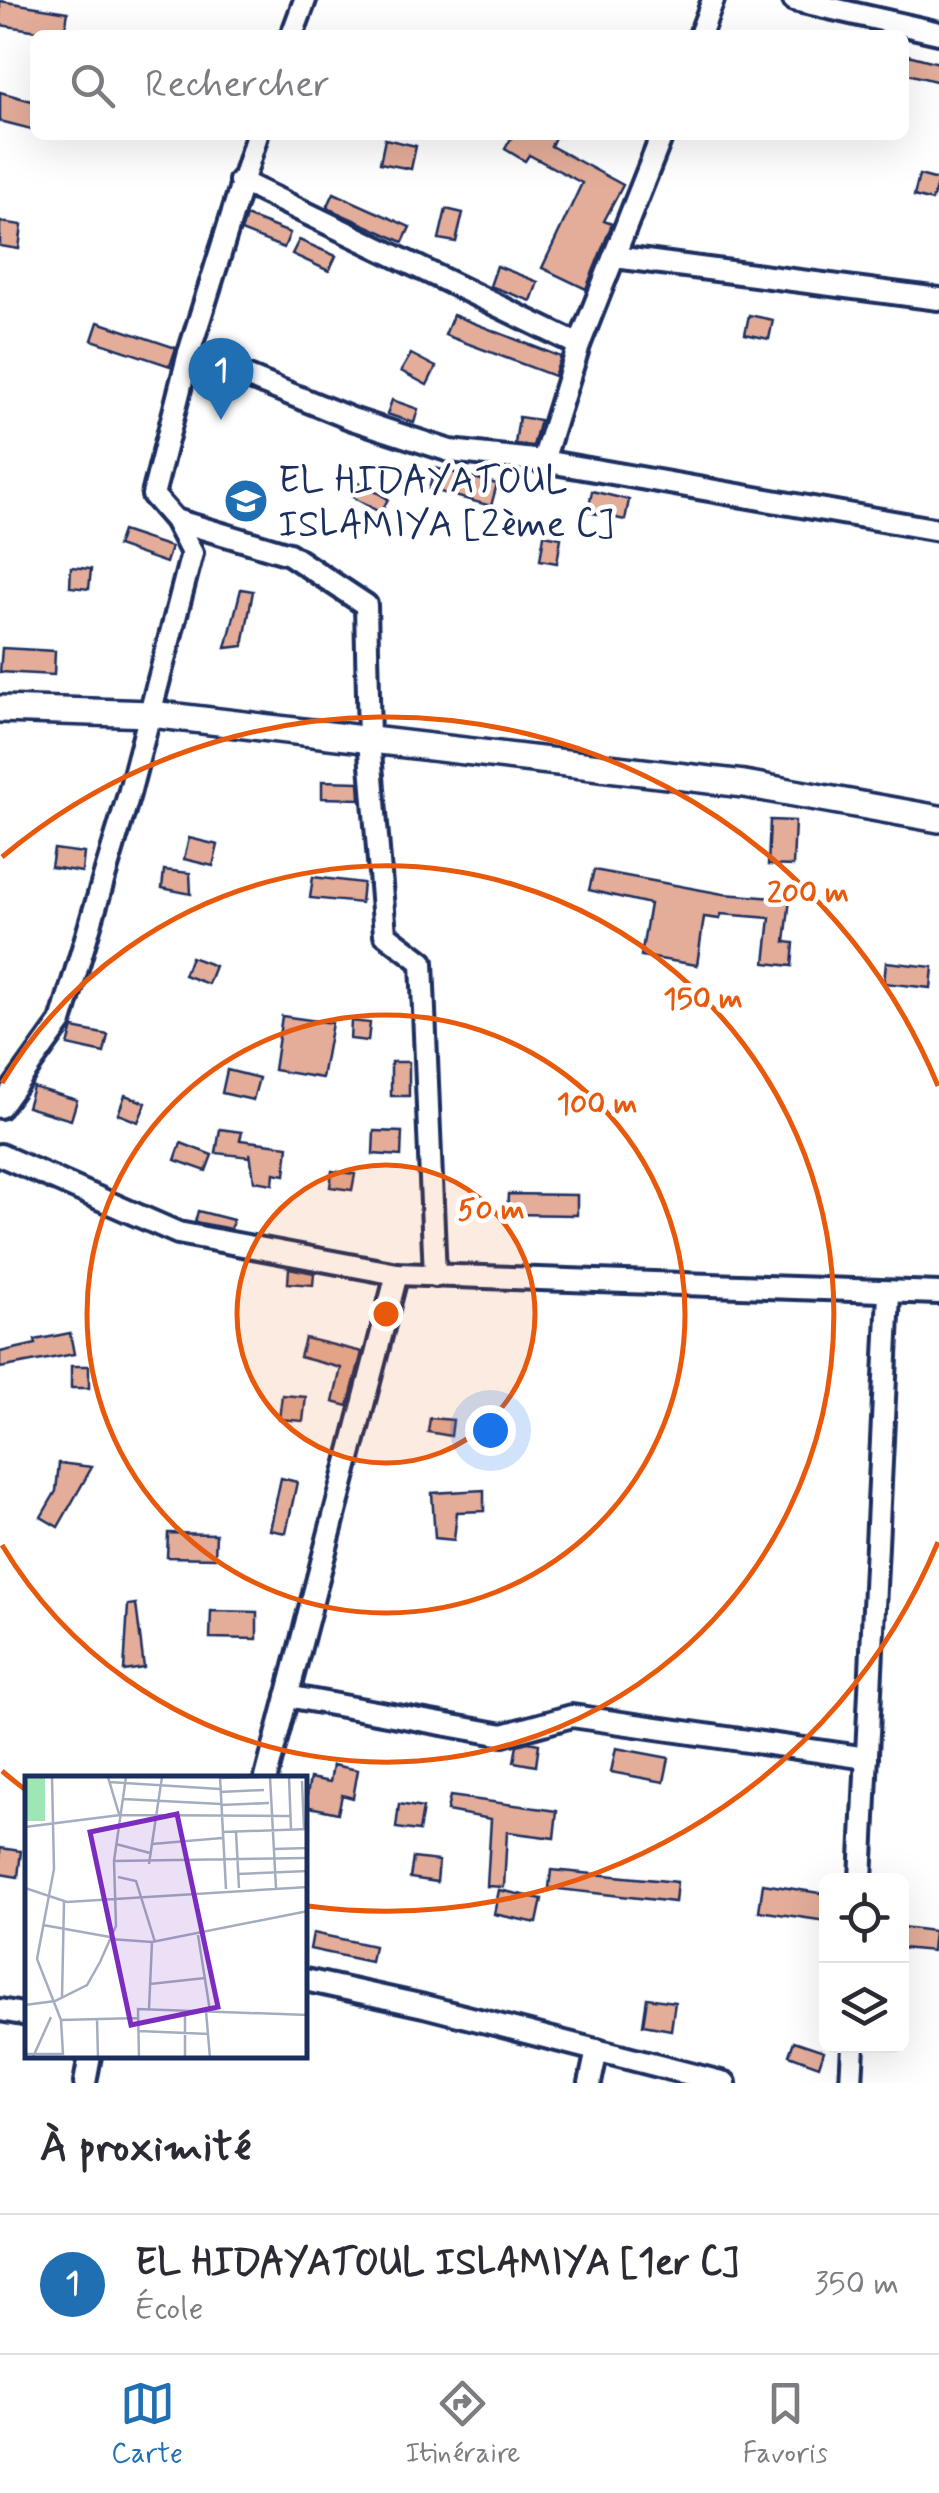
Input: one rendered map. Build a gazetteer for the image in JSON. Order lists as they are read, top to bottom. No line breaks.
{"places":{"school or university":["EL HIDAYATOUL ISLAMIYA [2ème C]"]},"page":{"search":"Rechercher","pins":"1","heading":"À proximité","list":[{"mark":"1","name":"EL HIDAYATOUL ISLAMIYA [1er C]","note":"École","value":"350 m"}],"nav":["Carte","Itinéraire","Favoris"]},"rings":["200 m","150 m","100 m","50 m"]}
